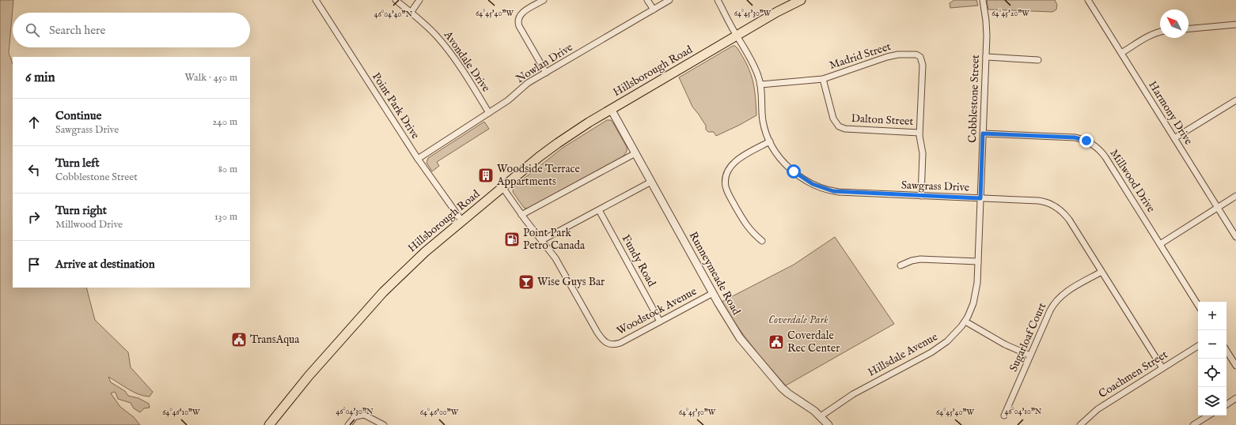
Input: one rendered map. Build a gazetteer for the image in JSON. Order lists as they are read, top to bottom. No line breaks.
{"streets":{"main road":["Hillsborough Road"],"street":["Madrid Street","Avondale Drive","Nowlan Drive","Cobblestone Street","Point Park Drive","Harmony Drive","Dalton Street","Millwood Drive","Sawgrass Drive","Fundy Road","Runneymeade Road","Woodstock Avenue","Sugarloaf Court","Hillsdale Avenue","Coachmen Street"]},"crossings":[["Madrid Street","Dalton Street"],["Madrid Street","Sawgrass Drive"],["Avondale Drive","Nowlan Drive"],["Nowlan Drive","Point Park Drive"],["Hillsborough Road","Point Park Drive"],["Hillsborough Road","Sawgrass Drive"],["Hillsborough Road","Runneymeade Road"],["Cobblestone Street","Millwood Drive"],["Cobblestone Street","Sawgrass Drive"],["Cobblestone Street","Hillsdale Avenue"],["Sawgrass Drive","Sugarloaf Court"],["Sawgrass Drive","Hillsdale Avenue"],["Sawgrass Drive","Coachmen Street"],["Fundy Road","Woodstock Avenue"],["Runneymeade Road","Woodstock Avenue"],["Runneymeade Road","Hillsdale Avenue"]],"parks":["Coverdale Park"],"places":{"building":["Woodside Terrace Appartments"],"fuel station":["Point Park Petro Canada"],"bar":["Wise Guys Bar"],"public building":["TransAqua","Coverdale Rec Center"]},"north":"top left","page":{"search":"Search here","heading":["6 min","Walk · 450 m"],"list":[["Continue","Sawgrass Drive","240 m"],["Turn left","Cobblestone Street","80 m"],["Turn right","Millwood Drive","130 m"],"Arrive at destination"],"map_buttons":["+","−"]},"coordinates":["64°45'40\"W","64°45'30\"W","64°45'20\"W","46°04'40\"N","46°04'30\"N","46°04'10\"N","64°46'10\"W","64°46'00\"W","64°45'50\"W"]}
